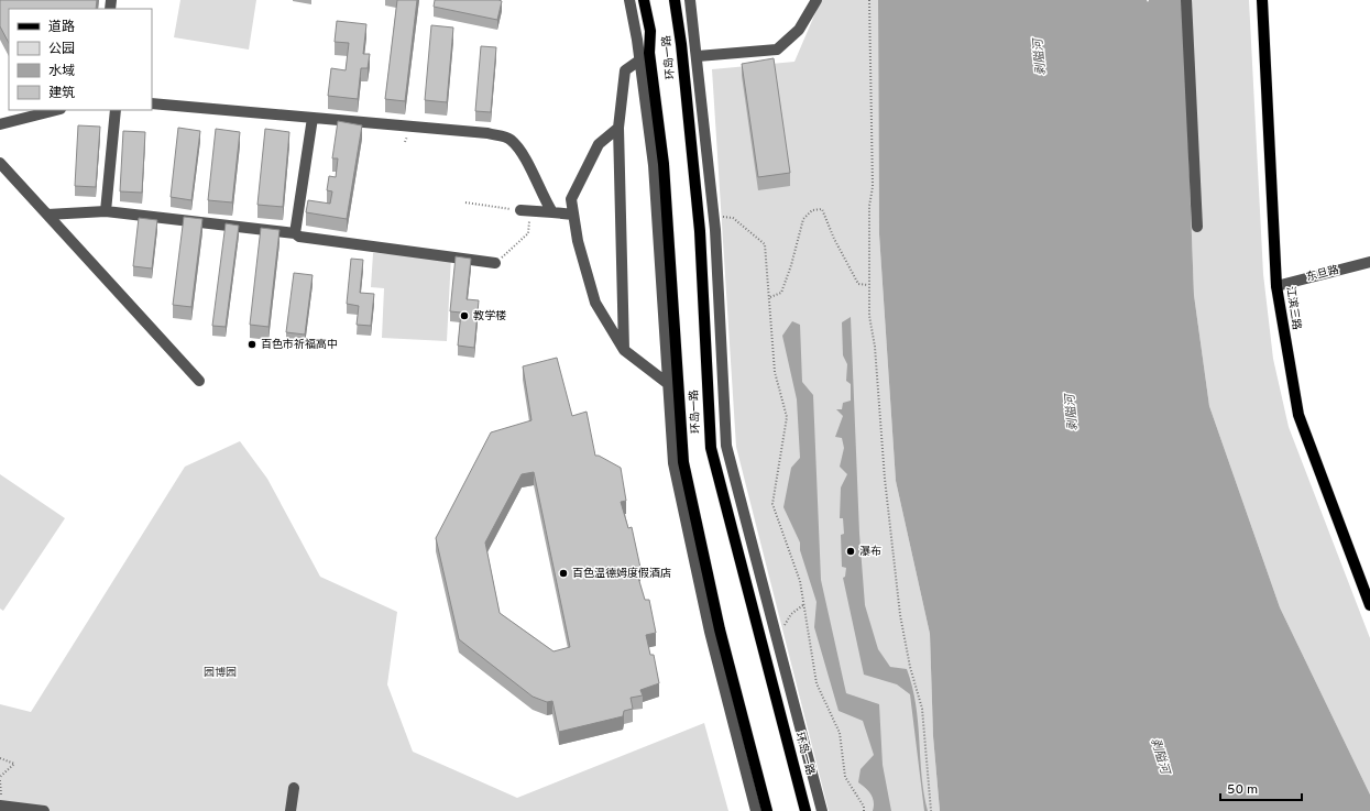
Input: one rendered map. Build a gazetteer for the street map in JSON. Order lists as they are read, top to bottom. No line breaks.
{"streets":{"main road":["环岛一路","江滨三路"],"street":["东旦路"]},"crossings":[["东旦路","江滨三路"]],"water":["剥隘河"],"parks":["园博园"],"places":["教学楼","百色市祈福高中","瀑布","百色温德姆度假酒店"],"legend":["道路","公园","水域","建筑"],"scale_bar":"50 m"}
